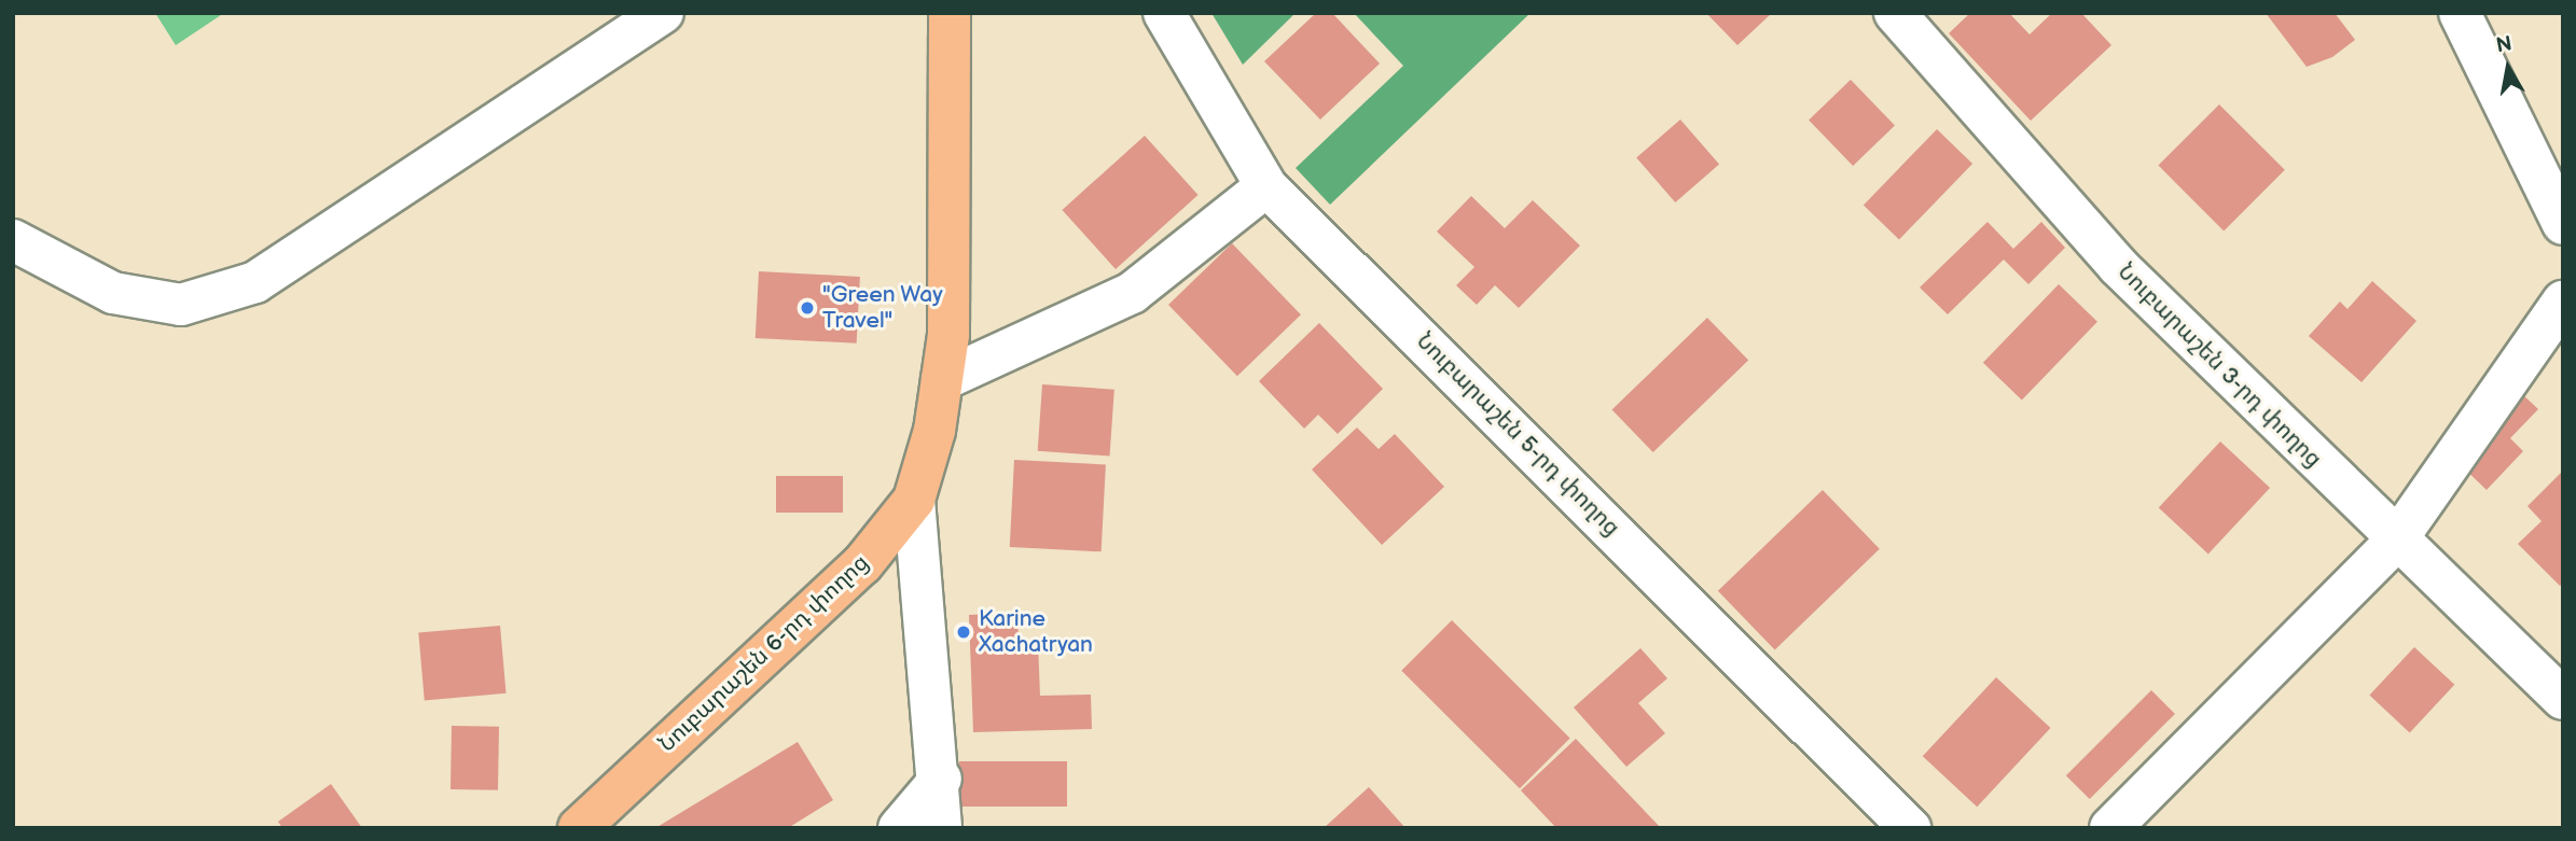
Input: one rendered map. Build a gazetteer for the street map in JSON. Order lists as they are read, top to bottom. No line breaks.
{"streets":{"main road":["Նուբարաշեն 6-րդ փողոց"],"street":["Նուբարաշեն 3-րդ փողոց","Նուբարաշեն 5-րդ փողոց"]},"places":["\"Green Way Travel\"","Karine Xachatryan"],"north":"top"}
